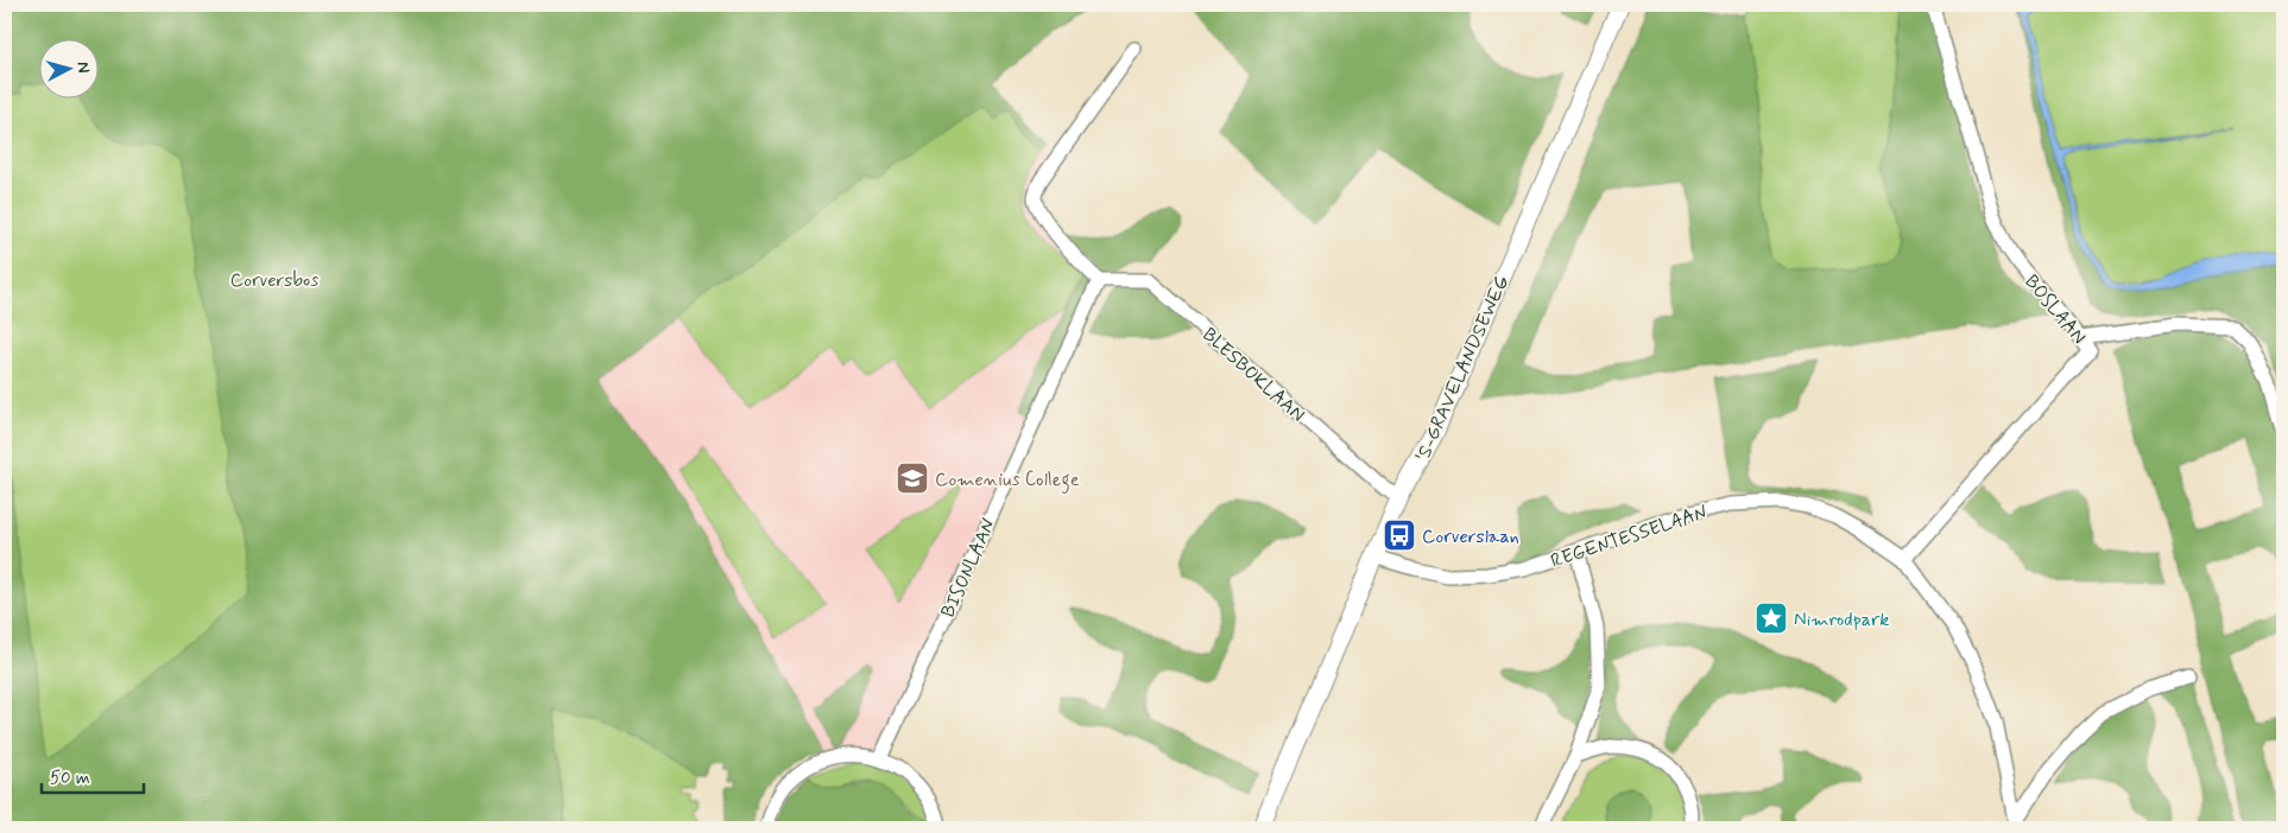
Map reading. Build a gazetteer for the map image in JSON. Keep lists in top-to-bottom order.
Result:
{
  "streets": {
    "street": [
      "BOSLAAN",
      "'S-GRAVELANDSEWEG",
      "BLESBOKLAAN",
      "REGENTESSELAAN",
      "BISONLAAN"
    ]
  },
  "crossings": [
    ["BOSLAAN", "REGENTESSELAAN"],
    ["'S-GRAVELANDSEWEG", "BLESBOKLAAN"],
    ["'S-GRAVELANDSEWEG", "REGENTESSELAAN"],
    ["BLESBOKLAAN", "BISONLAAN"]
  ],
  "parks": ["Corversbos"],
  "places": {
    "school or university": ["Comenius College"],
    "bus stop": ["Corverslaan"],
    "place": ["Nimrodpark"]
  },
  "scale_bar": "50 m",
  "north": "right"
}
